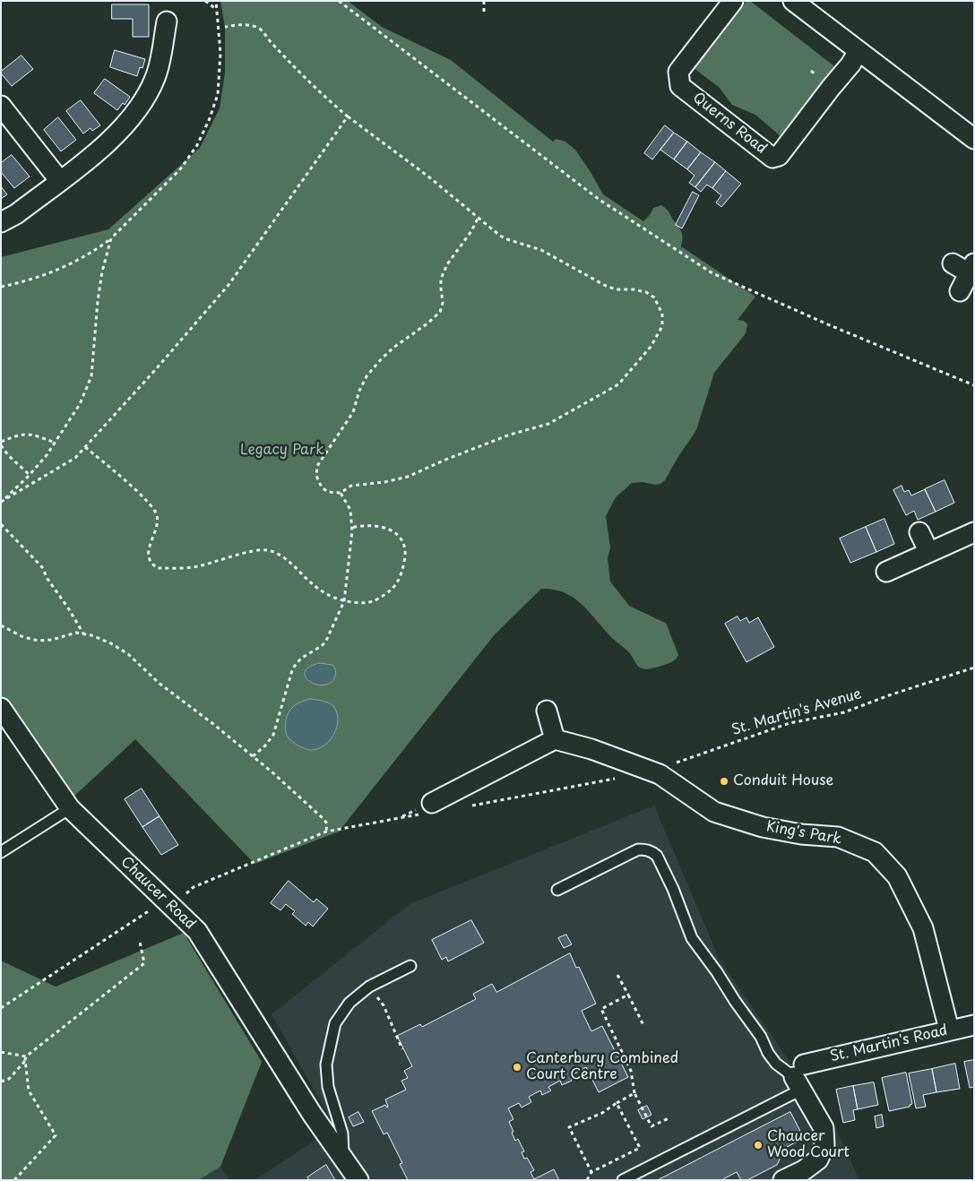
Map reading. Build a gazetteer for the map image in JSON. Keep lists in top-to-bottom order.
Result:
{
  "streets": {
    "street": [
      "Querns Road",
      "King's Park",
      "Chaucer Road",
      "St. Martin's Road"
    ],
    "path": ["St. Martin's Avenue"]
  },
  "crossings": [
    ["St. Martin's Avenue", "King's Park"],
    ["King's Park", "St. Martin's Road"]
  ],
  "parks": ["Legacy Park"],
  "places": ["Conduit House", "Canterbury Combined Court Centre", "Chaucer Wood Court"]
}
